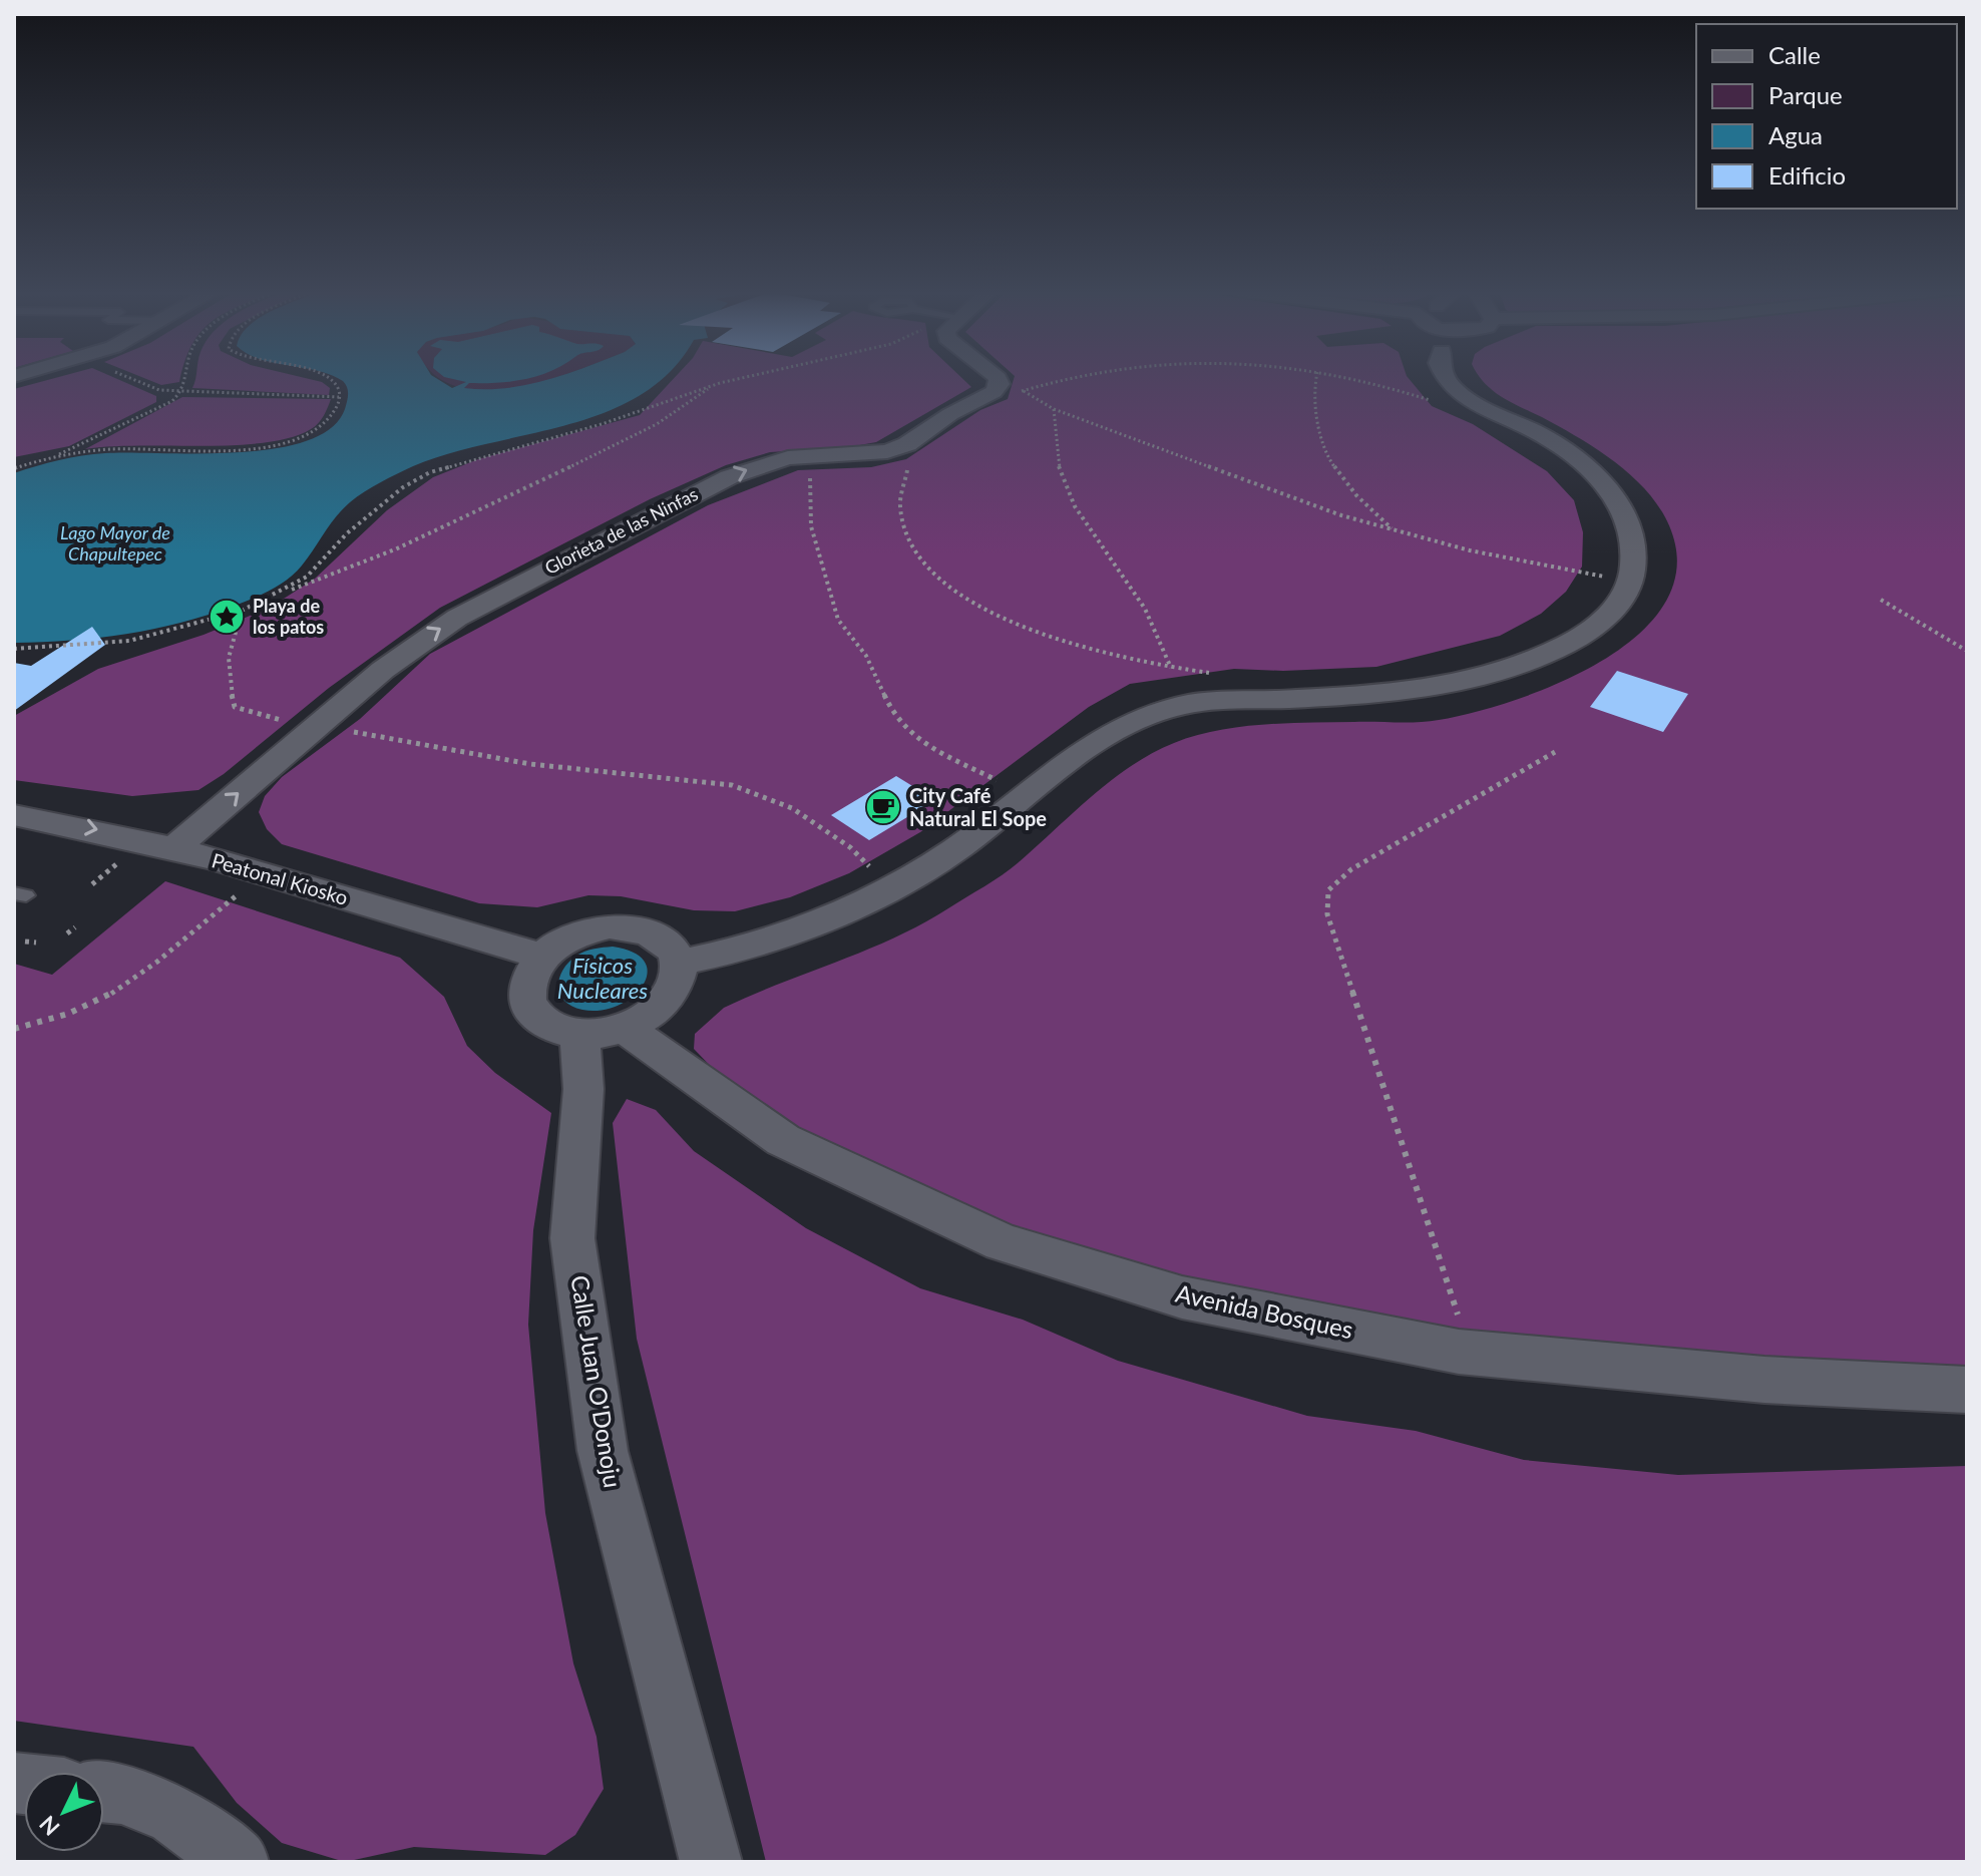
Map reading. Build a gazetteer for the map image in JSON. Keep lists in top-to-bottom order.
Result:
{
  "streets": {
    "street": [
      "Glorieta de las Ninfas",
      "Peatonal Kiosko",
      "Avenida Bosques",
      "Calle Juan O'Donoju"
    ]
  },
  "crossings": [
    ["Glorieta de las Ninfas", "Peatonal Kiosko"],
    ["Peatonal Kiosko", "Avenida Bosques"],
    ["Peatonal Kiosko", "Calle Juan O'Donoju"],
    ["Avenida Bosques", "Calle Juan O'Donoju"]
  ],
  "one_way": ["Glorieta de las Ninfas"],
  "water": ["Lago Mayor de Chapultepec", "Físicos Nucleares"],
  "places": {
    "place": ["Playa de los patos"],
    "cafe": ["City Café Natural El Sope"]
  },
  "legend": [
    "Calle",
    "Parque",
    "Agua",
    "Edificio"
  ],
  "north": "bottom left"
}
